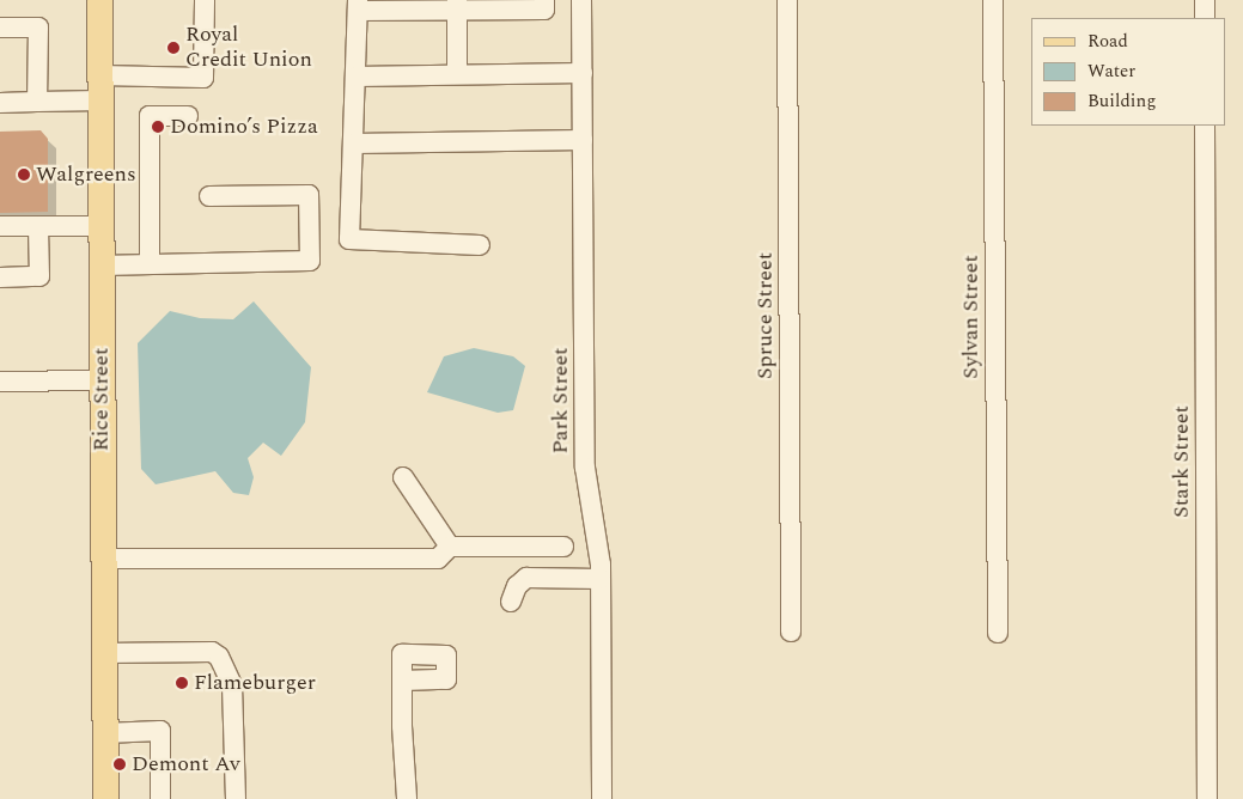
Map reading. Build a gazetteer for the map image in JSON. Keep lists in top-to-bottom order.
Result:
{
  "streets": {
    "main road": ["Rice Street"],
    "street": [
      "Spruce Street",
      "Sylvan Street",
      "Park Street",
      "Stark Street"
    ]
  },
  "places": [
    "Royal Credit Union",
    "Domino’s Pizza",
    "Walgreens",
    "Flameburger",
    "Demont Av"
  ],
  "legend": ["Road", "Water", "Building"]
}
